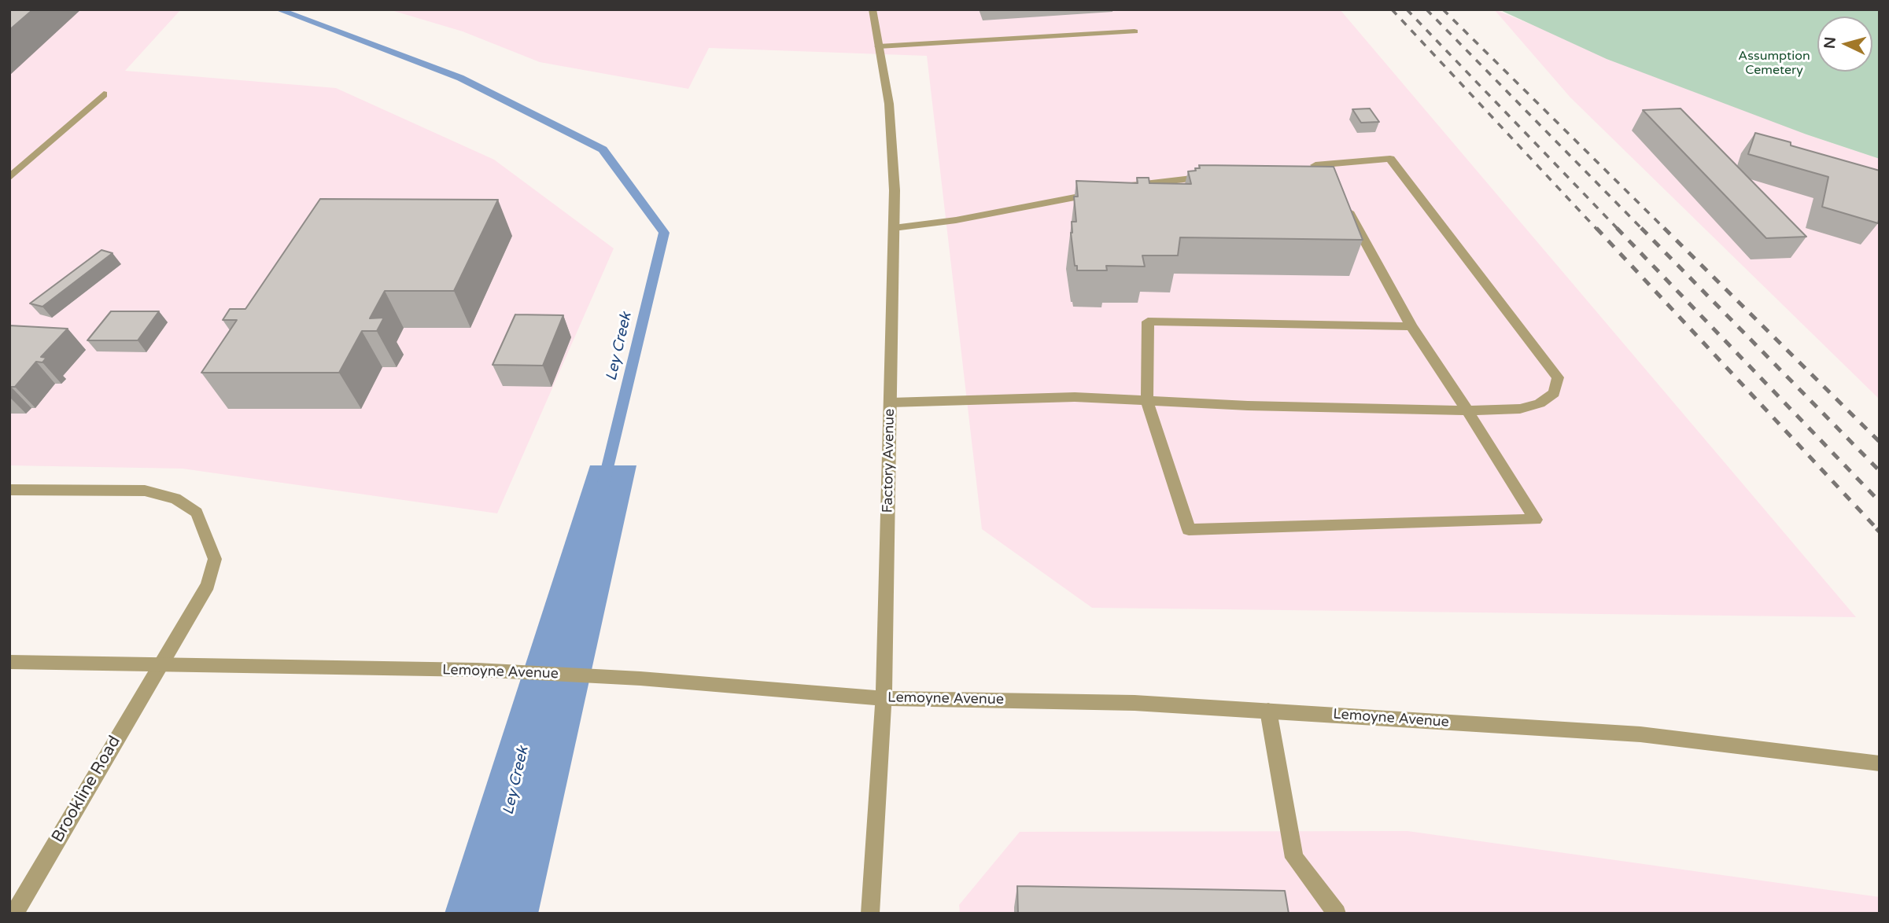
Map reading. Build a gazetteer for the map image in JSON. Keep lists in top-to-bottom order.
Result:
{
  "streets": {
    "street": ["Factory Avenue", "Lemoyne Avenue", "Brookline Road"]
  },
  "crossings": [
    ["Factory Avenue", "Lemoyne Avenue"],
    ["Lemoyne Avenue", "Brookline Road"]
  ],
  "water": ["Ley Creek"],
  "parks": ["Assumption Cemetery"],
  "north": "left"
}
